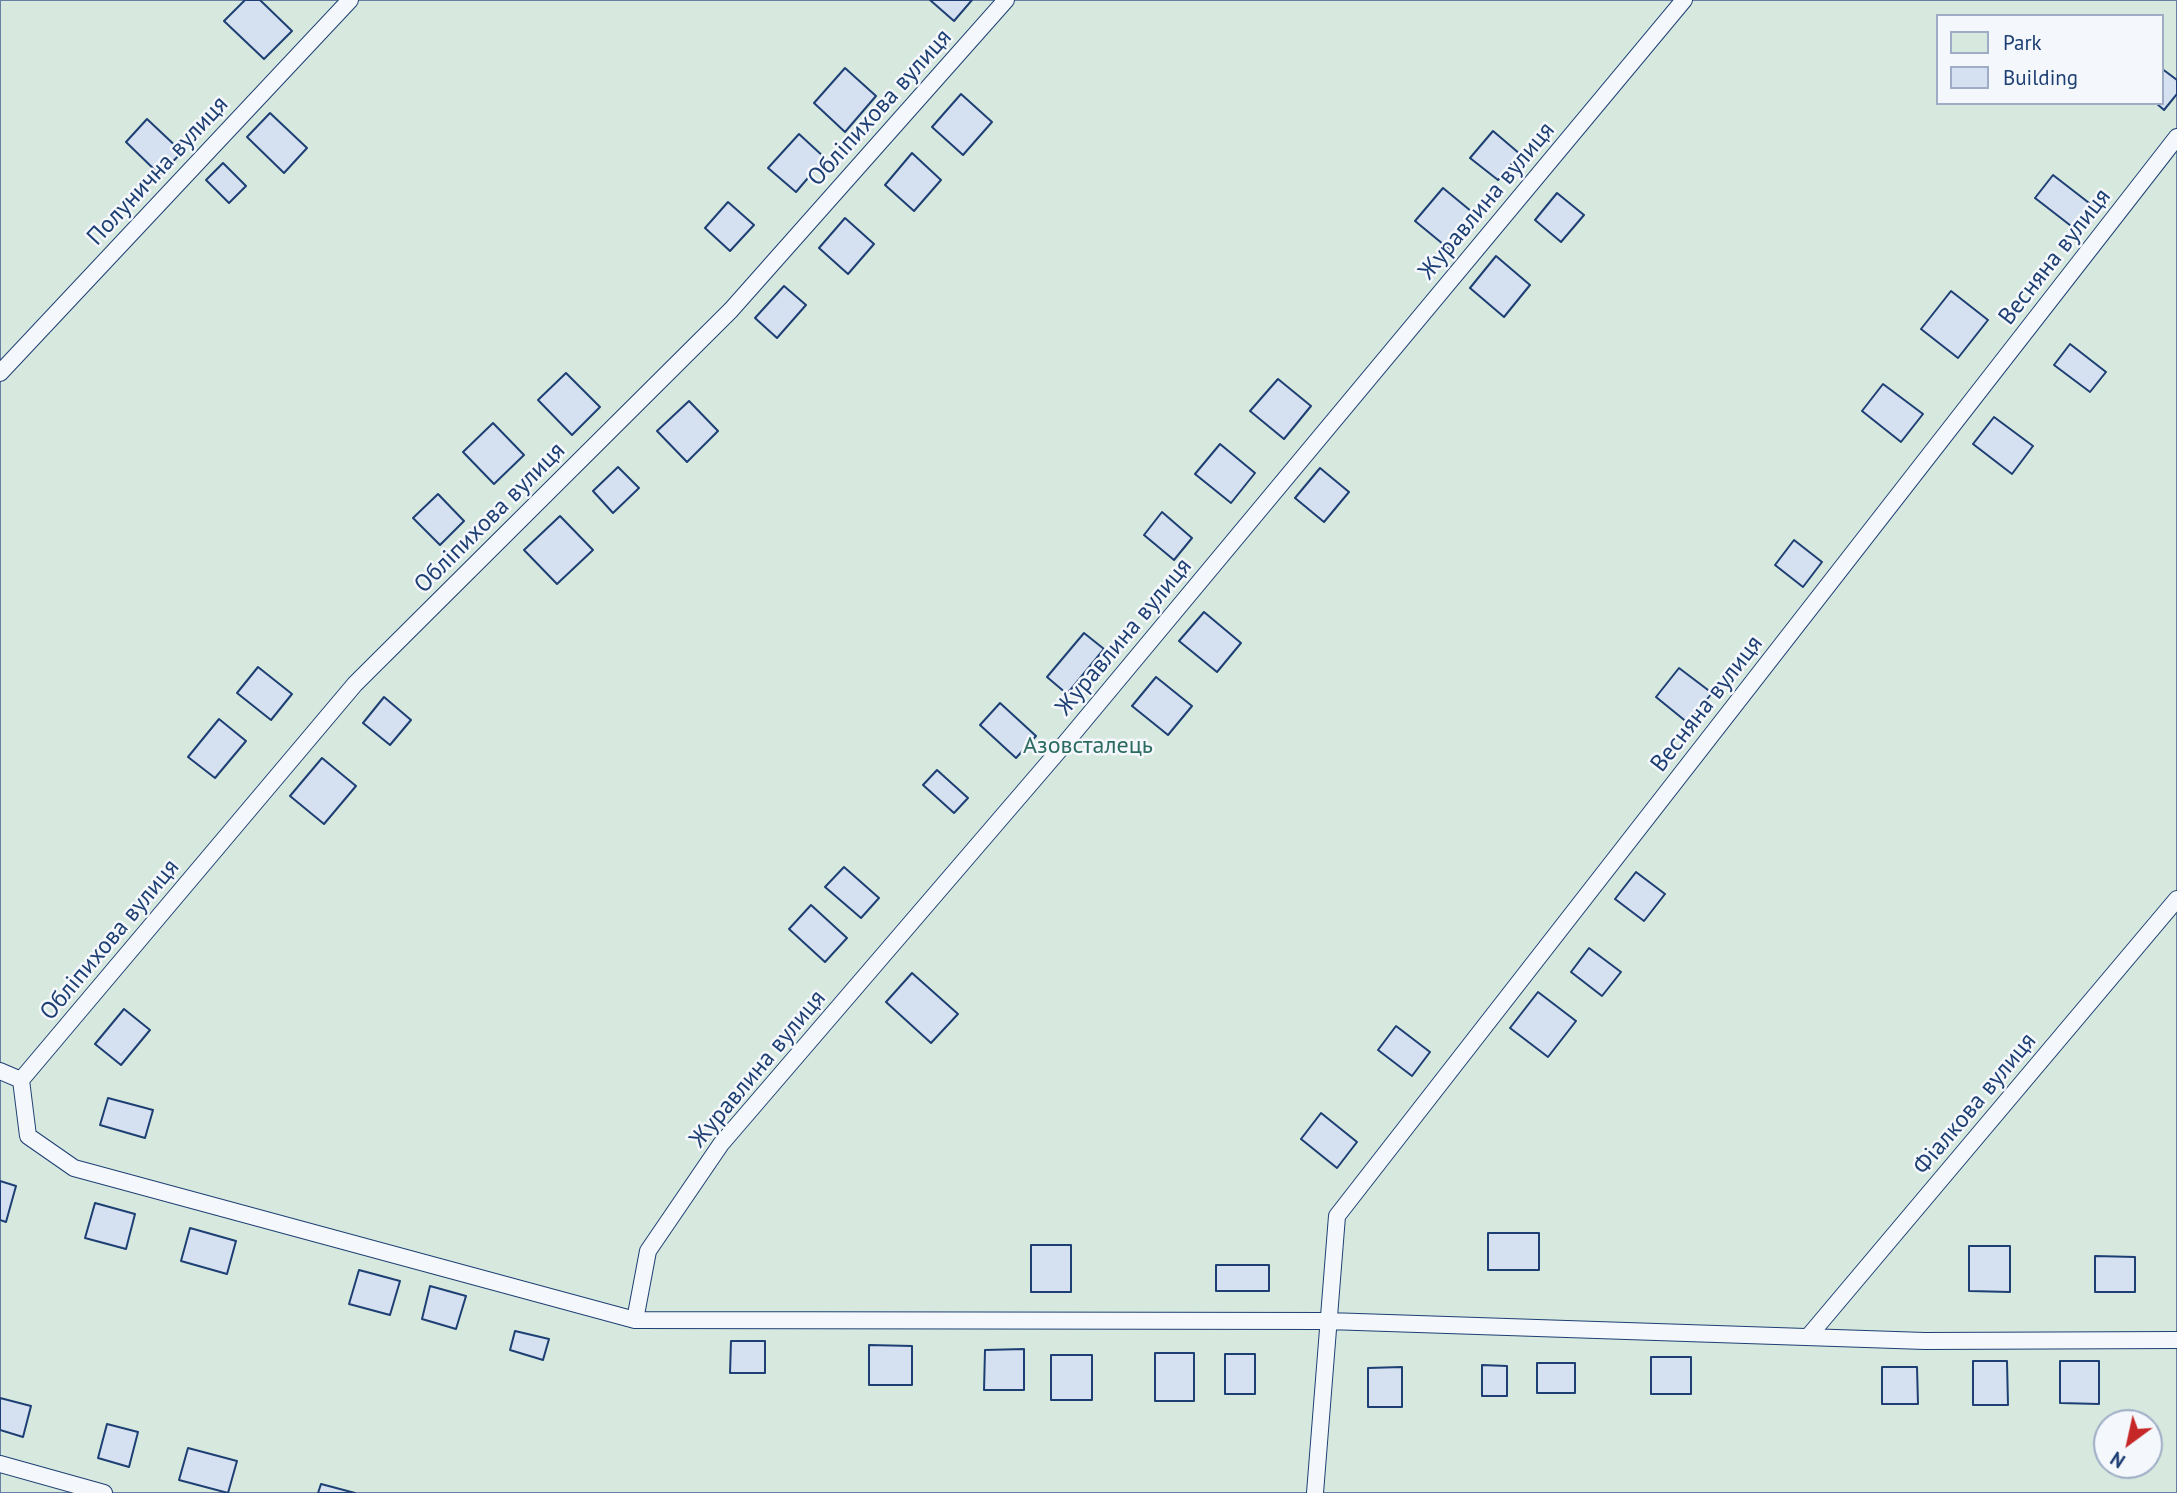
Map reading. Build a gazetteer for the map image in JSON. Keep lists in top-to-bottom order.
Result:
{
  "streets": {
    "lane": [
      "Обліпихова вулиця",
      "Полунична вулиця",
      "Журавлина вулиця",
      "Весняна вулиця",
      "Фіалкова вулиця"
    ]
  },
  "parks": ["Азовсталець"],
  "legend": ["Park", "Building"],
  "north": "bottom left"
}
